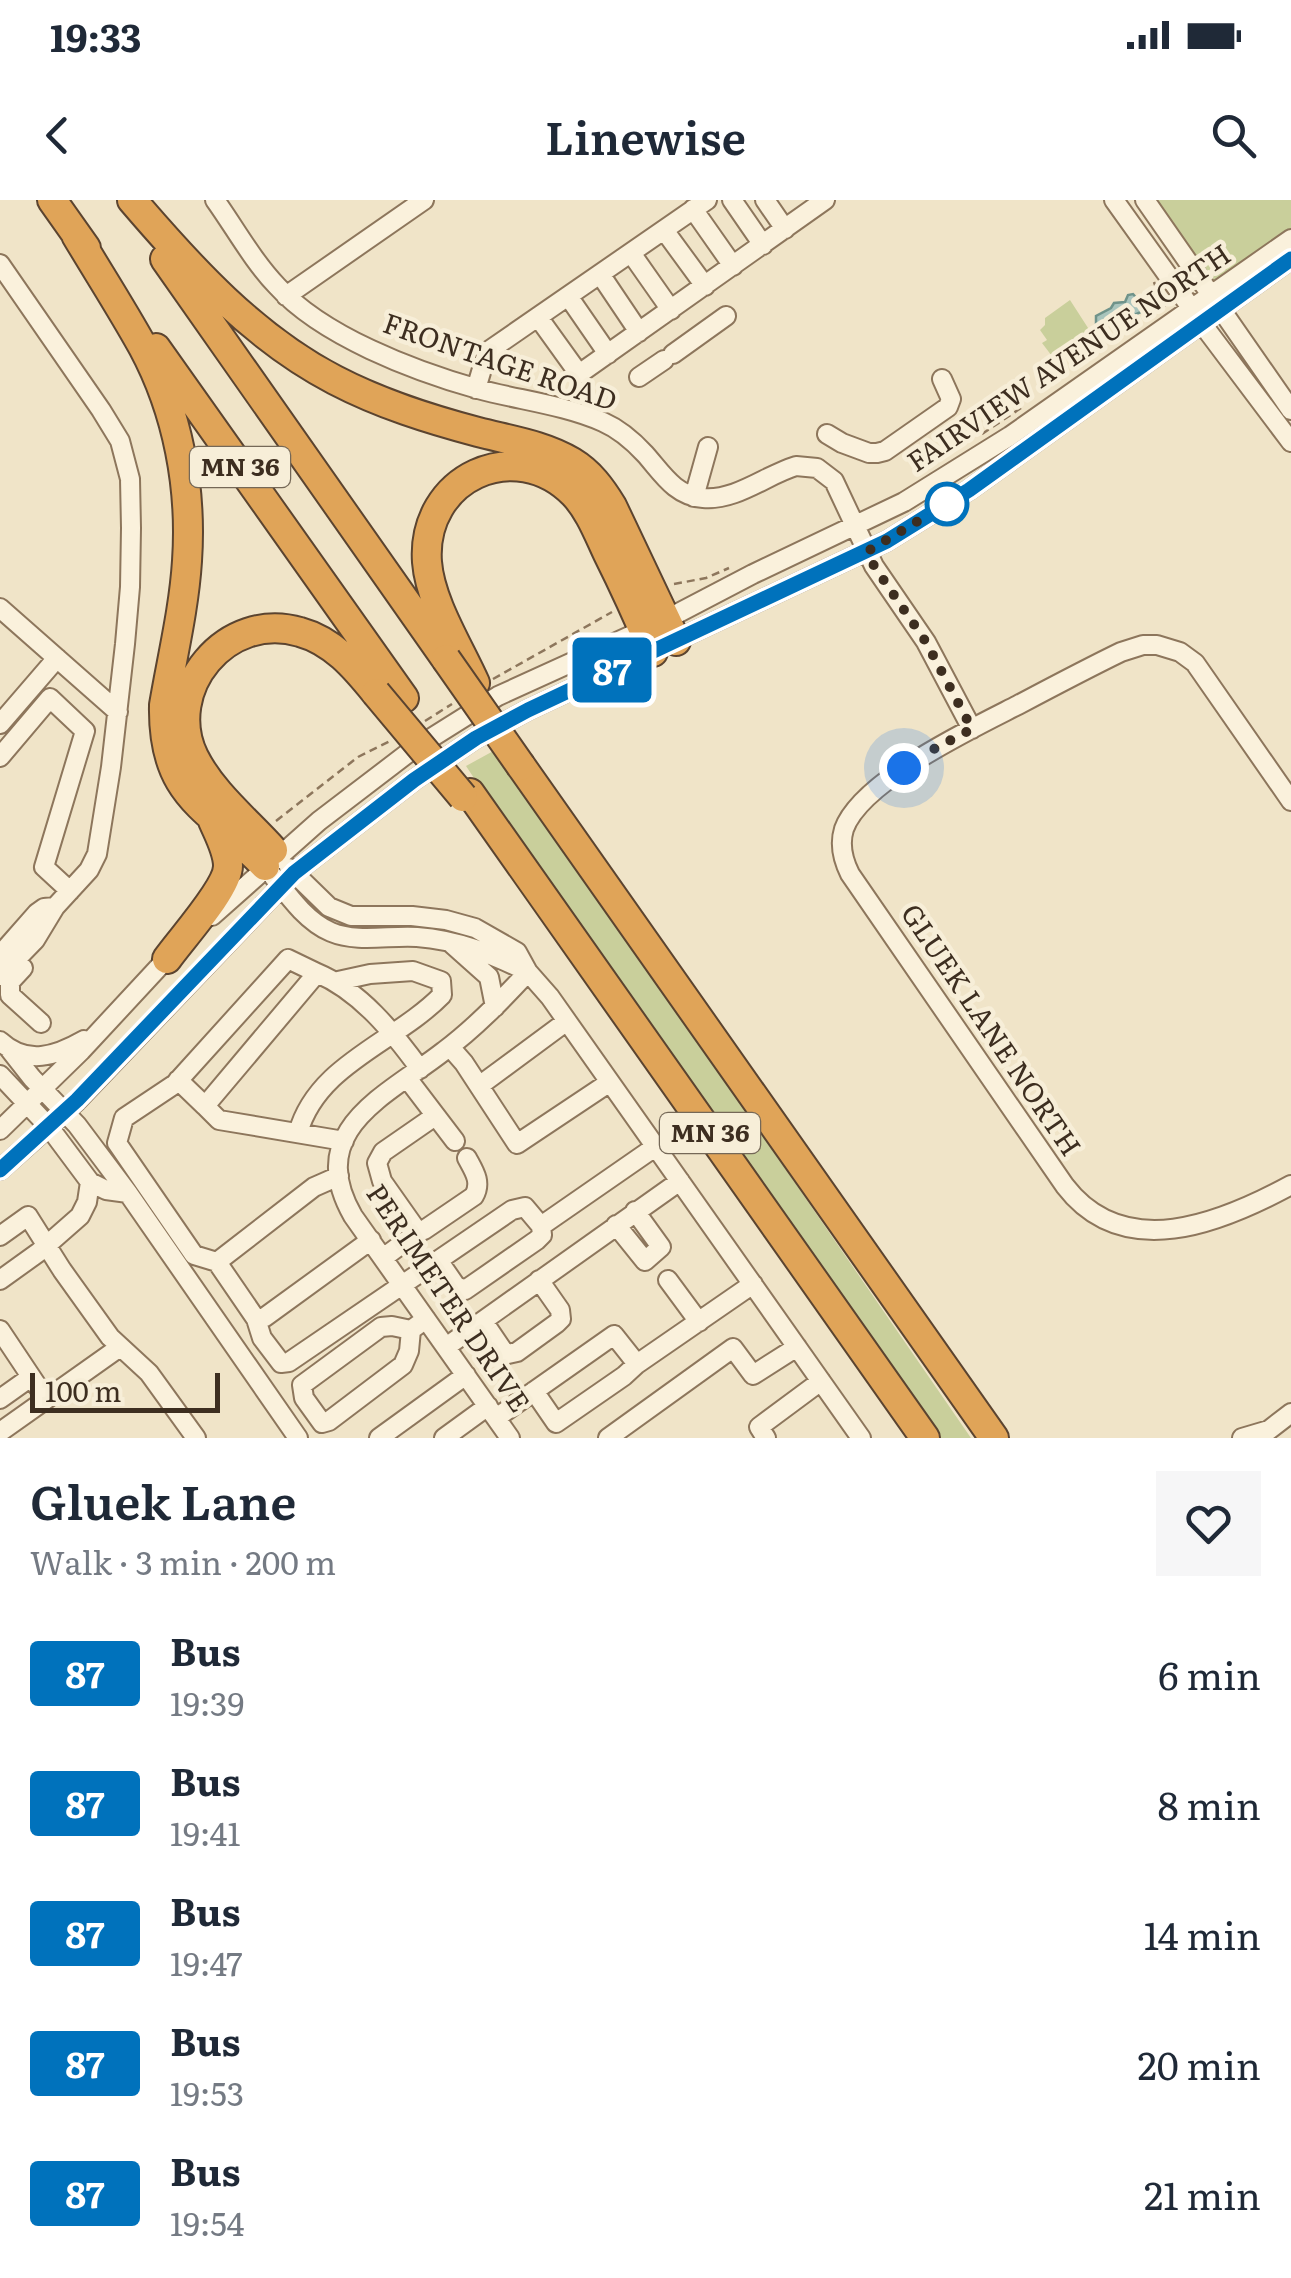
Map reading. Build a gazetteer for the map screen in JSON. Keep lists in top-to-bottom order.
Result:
{
  "streets": {
    "highway": ["MN 36"],
    "street": [
      "FAIRVIEW AVENUE NORTH",
      "FRONTAGE ROAD",
      "GLUEK LANE NORTH",
      "PERIMETER DRIVE"
    ]
  },
  "lines": ["bus line 87"],
  "scale_bar": "100 m",
  "page": {
    "status": "19:33",
    "header": "Linewise",
    "on_map": "87",
    "scale": "100 m",
    "heading": ["Gluek Lane", "Walk · 3 min · 200 m"],
    "list": [
      {
        "mark": "87",
        "name": "Bus",
        "note": "19:39",
        "value": "6 min"
      },
      {
        "mark": "87",
        "name": "Bus",
        "note": "19:41",
        "value": "8 min"
      },
      {
        "mark": "87",
        "name": "Bus",
        "note": "19:47",
        "value": "14 min"
      },
      {
        "mark": "87",
        "name": "Bus",
        "note": "19:53",
        "value": "20 min"
      },
      {
        "mark": "87",
        "name": "Bus",
        "note": "19:54",
        "value": "21 min"
      }
    ]
  }
}
